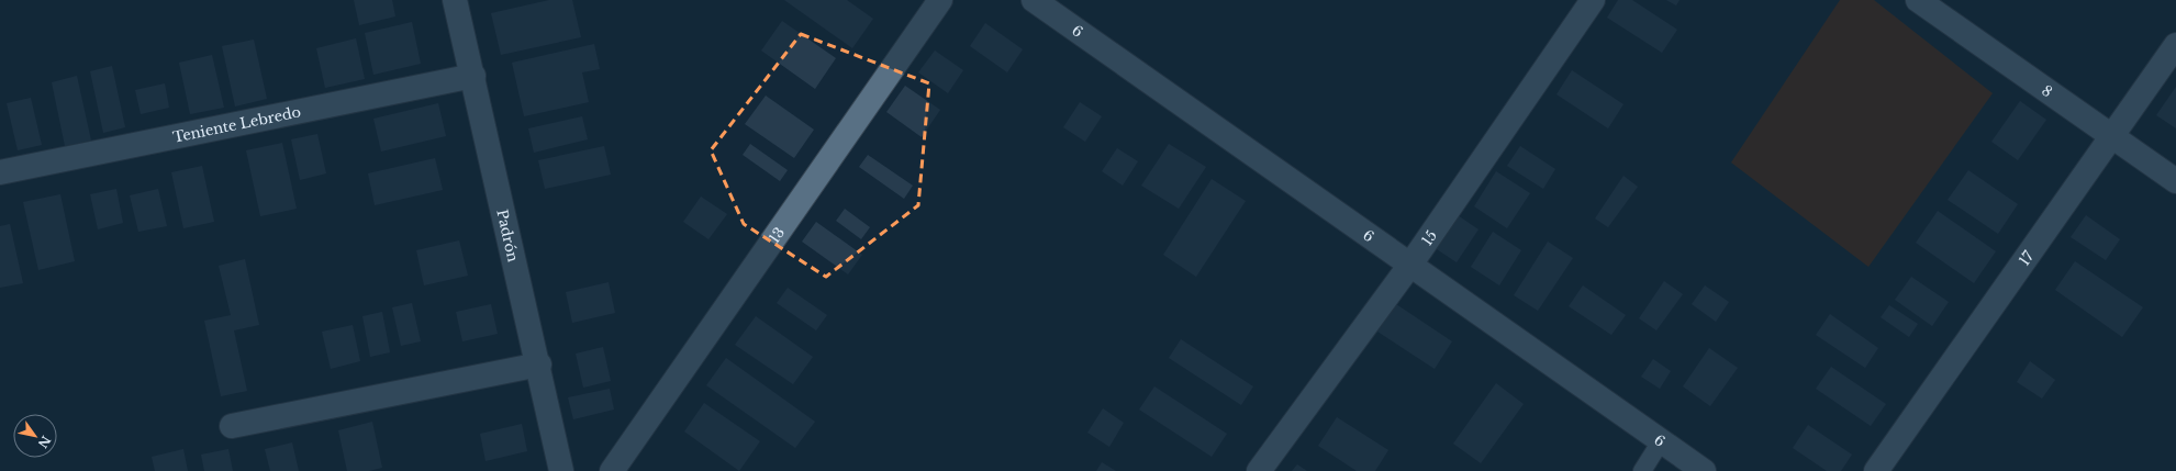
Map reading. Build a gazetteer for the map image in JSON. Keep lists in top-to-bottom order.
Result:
{
  "streets": {
    "street": [
      "6",
      "8",
      "Teniente Lebredo",
      "Padrón",
      "13",
      "15",
      "17"
    ]
  },
  "crossings": [
    ["6", "15"],
    ["8", "17"],
    ["Teniente Lebredo", "Padrón"]
  ],
  "north": "bottom right"
}
